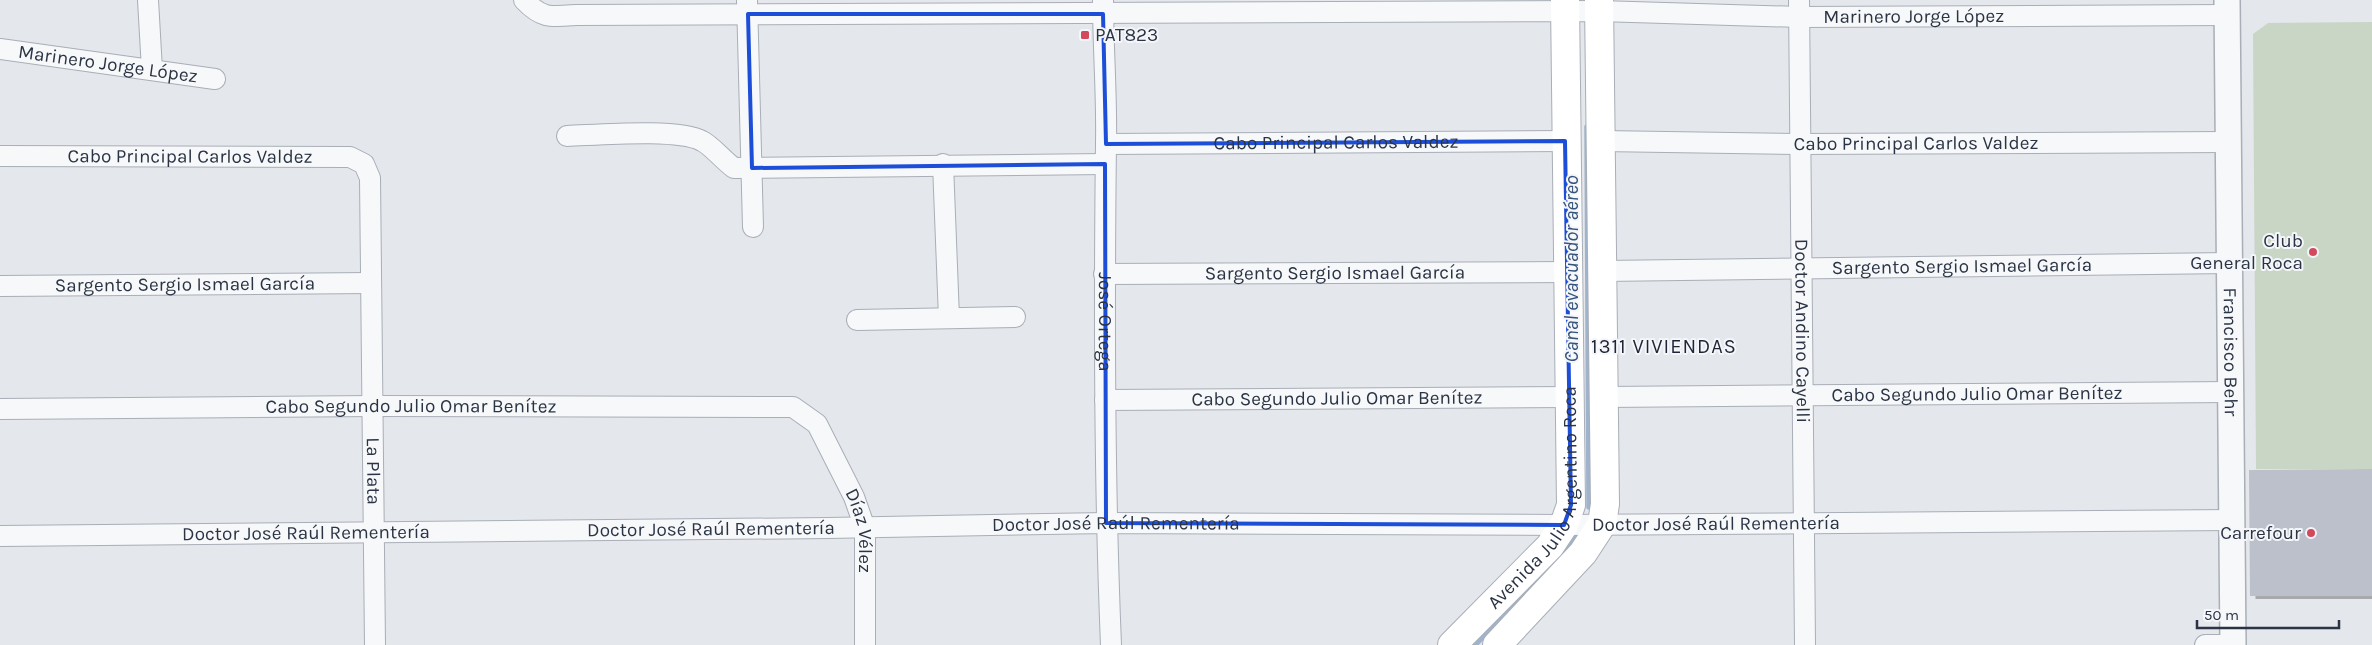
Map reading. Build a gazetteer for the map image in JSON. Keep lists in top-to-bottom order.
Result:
{
  "streets": {
    "main road": ["Avenida Julio Argentino Roca"],
    "street": [
      "Marinero Jorge López",
      "Cabo Principal Carlos Valdez",
      "Sargento Sergio Ismael García",
      "José Ortega",
      "Doctor Andino Cayelli",
      "Francisco Behr",
      "Cabo Segundo Julio Omar Benítez",
      "La Plata",
      "Doctor José Raúl Rementería",
      "Díaz Vélez"
    ]
  },
  "crossings": [
    ["Marinero Jorge López", "José Ortega"],
    ["Marinero Jorge López", "Doctor Andino Cayelli"],
    ["Marinero Jorge López", "Francisco Behr"],
    ["Marinero Jorge López", "Avenida Julio Argentino Roca"],
    ["Cabo Principal Carlos Valdez", "José Ortega"],
    ["Cabo Principal Carlos Valdez", "Doctor Andino Cayelli"],
    ["Cabo Principal Carlos Valdez", "Francisco Behr"],
    ["Cabo Principal Carlos Valdez", "La Plata"],
    ["Cabo Principal Carlos Valdez", "Avenida Julio Argentino Roca"],
    ["Sargento Sergio Ismael García", "José Ortega"],
    ["Sargento Sergio Ismael García", "Doctor Andino Cayelli"],
    ["Sargento Sergio Ismael García", "Francisco Behr"],
    ["Sargento Sergio Ismael García", "La Plata"],
    ["Sargento Sergio Ismael García", "Avenida Julio Argentino Roca"],
    ["José Ortega", "Cabo Segundo Julio Omar Benítez"],
    ["José Ortega", "Doctor José Raúl Rementería"],
    ["Doctor Andino Cayelli", "Cabo Segundo Julio Omar Benítez"],
    ["Doctor Andino Cayelli", "Doctor José Raúl Rementería"],
    ["Francisco Behr", "Cabo Segundo Julio Omar Benítez"],
    ["Francisco Behr", "Doctor José Raúl Rementería"],
    ["Cabo Segundo Julio Omar Benítez", "La Plata"],
    ["Cabo Segundo Julio Omar Benítez", "Avenida Julio Argentino Roca"],
    ["Cabo Segundo Julio Omar Benítez", "Díaz Vélez"],
    ["La Plata", "Doctor José Raúl Rementería"],
    ["Avenida Julio Argentino Roca", "Doctor José Raúl Rementería"],
    ["Doctor José Raúl Rementería", "Díaz Vélez"]
  ],
  "districts": ["1311 VIVIENDAS"],
  "water": ["Canal evacuador aéreo"],
  "places": {
    "transit": ["PAT823"],
    "other": ["Club General Roca", "Carrefour"]
  },
  "scale_bar": "50 m"
}
